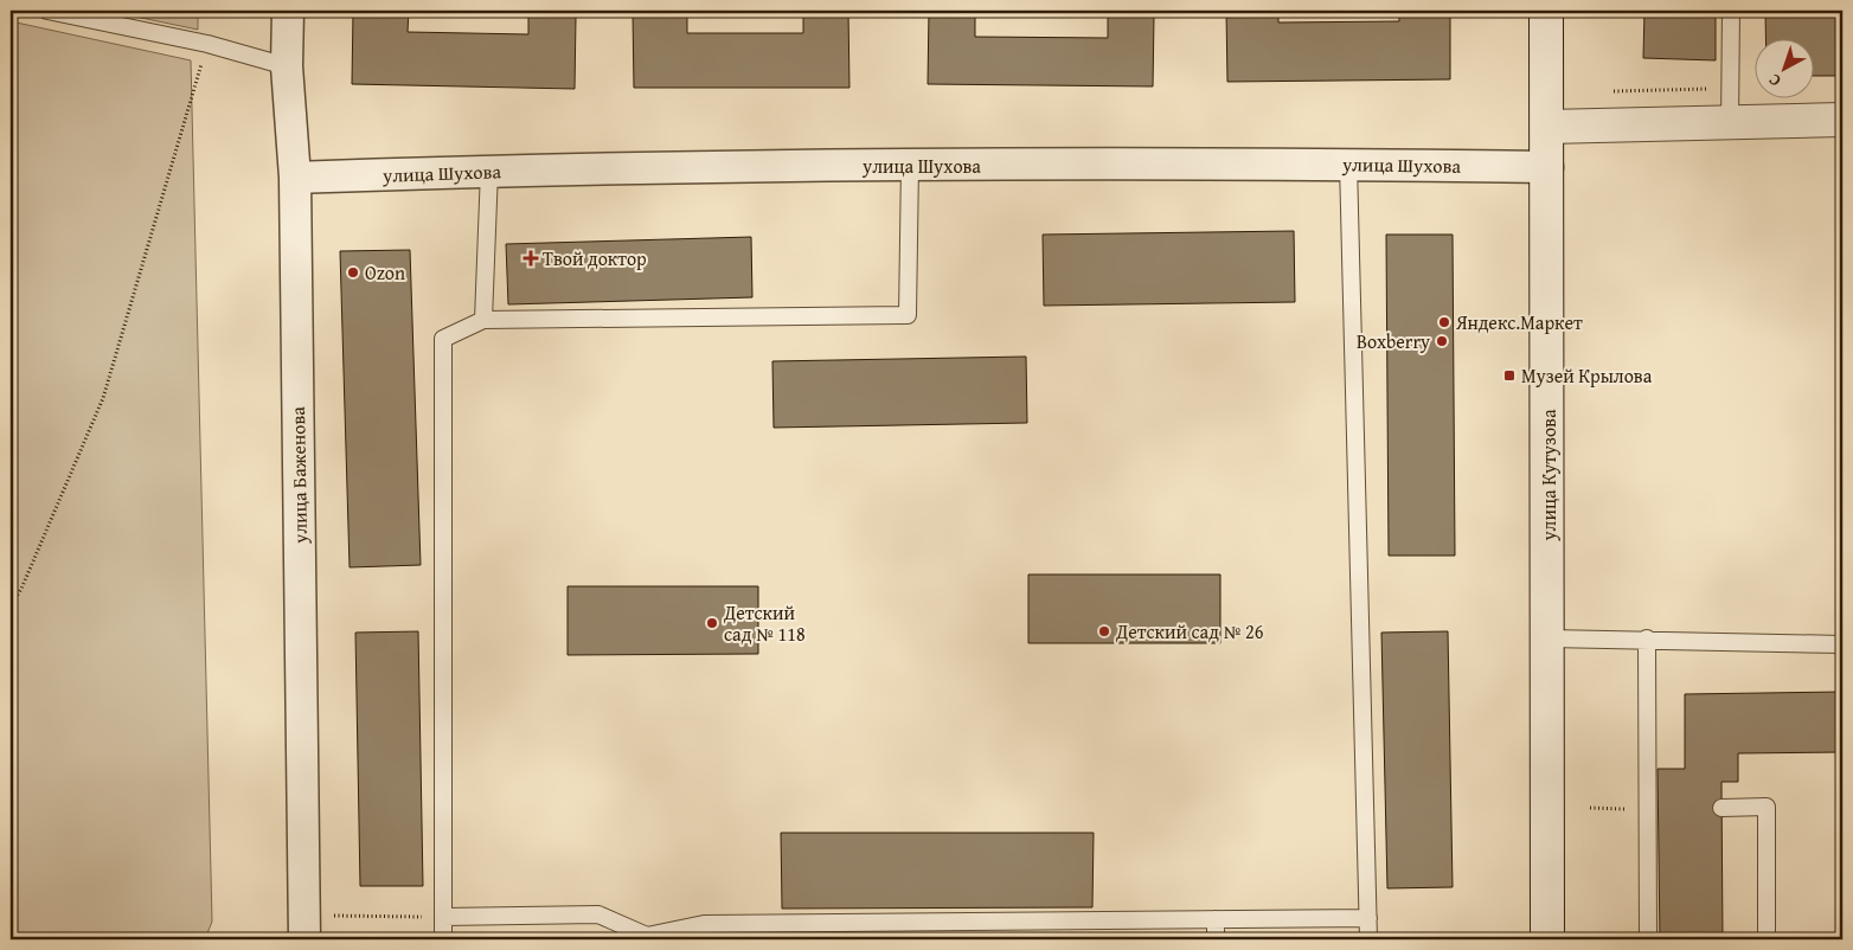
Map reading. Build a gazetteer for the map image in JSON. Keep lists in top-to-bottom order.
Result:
{
  "streets": {
    "main road": ["улица Кутузова"],
    "street": ["улица Шухова", "улица Баженова"]
  },
  "crossings": [
    ["улица Шухова", "улица Баженова"],
    ["улица Шухова", "улица Кутузова"]
  ],
  "places": {
    "health": ["Твой доктор"],
    "other": [
      "Ozon",
      "Яндекс.Маркет",
      "Boxberry",
      "Детский сад № 118",
      "Детский сад № 26"
    ],
    "transit": ["Музей Крылова"]
  },
  "north": "bottom left"
}
